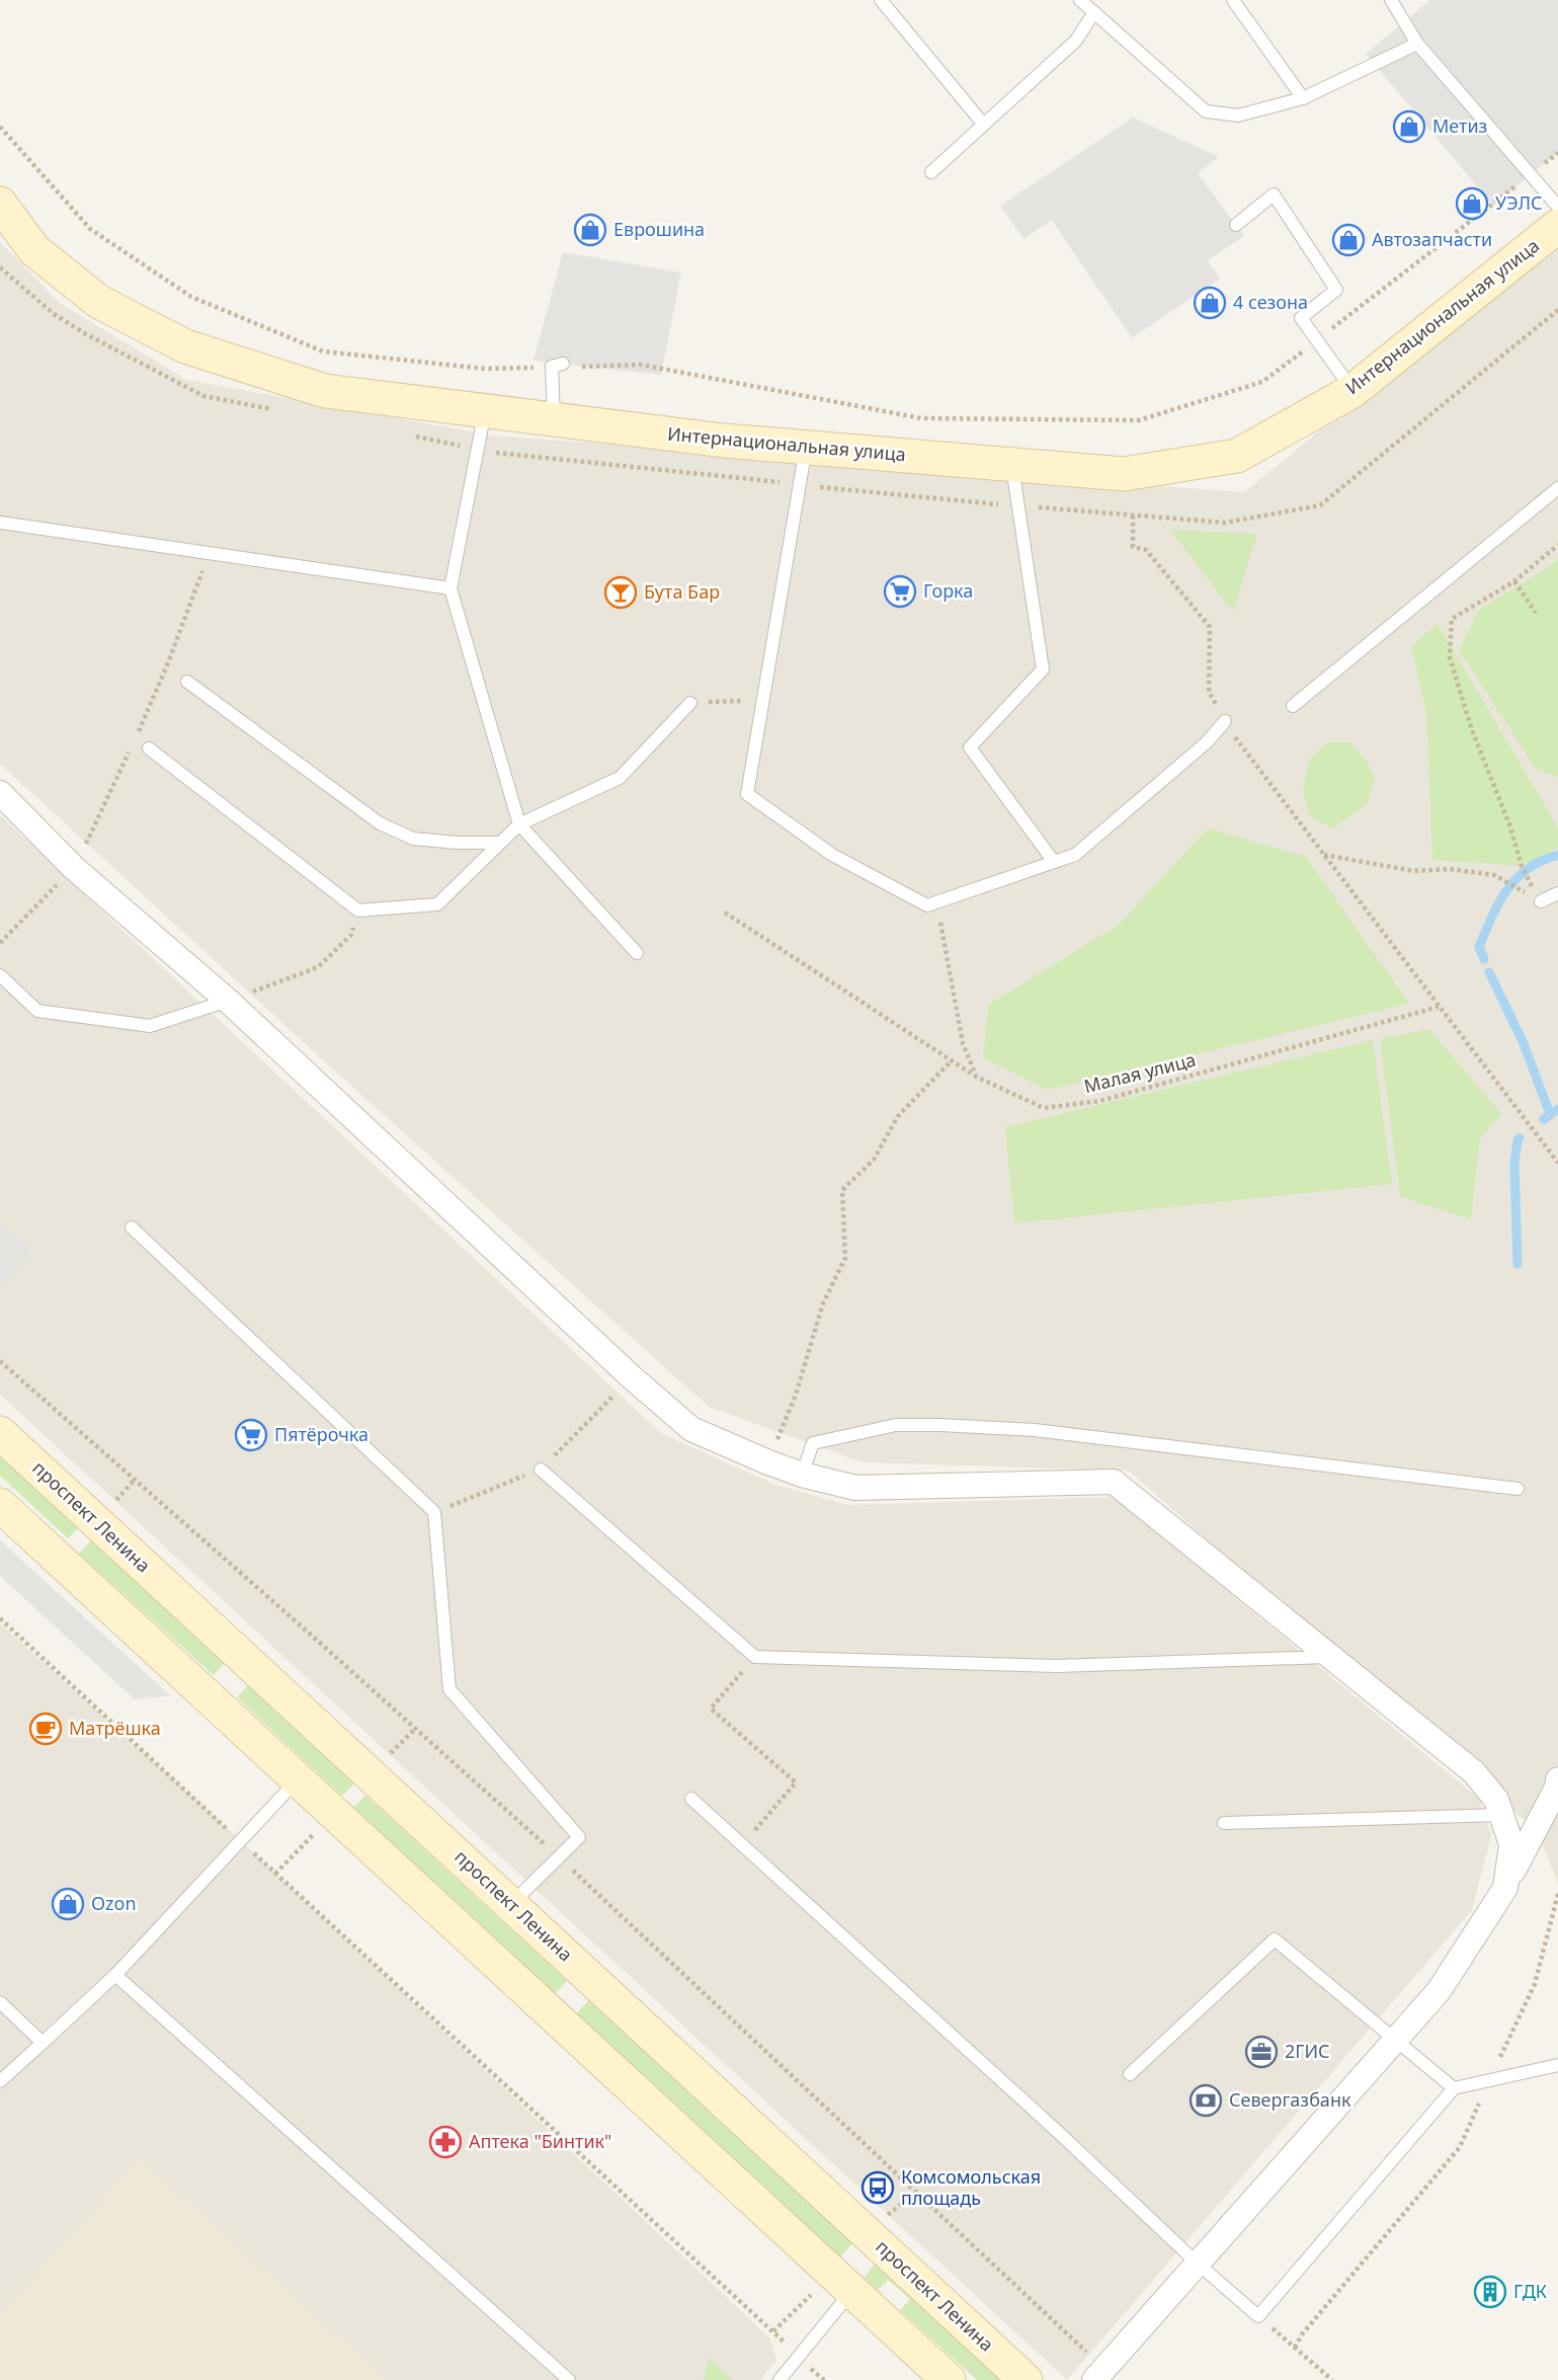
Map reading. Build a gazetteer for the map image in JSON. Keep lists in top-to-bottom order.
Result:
{
  "streets": {
    "main road": ["Интернациональная улица", "проспект Ленина"],
    "path": ["Малая улица"]
  },
  "places": {
    "shop": [
      "Метиз",
      "УЭЛС",
      "Еврошина",
      "Автозапчасти",
      "4 сезона",
      "Ozon"
    ],
    "supermarket": ["Горка", "Пятёрочка"],
    "bar": ["Бута Бар"],
    "cafe": ["Матрёшка"],
    "office": ["2ГИС"],
    "bank": ["Севергазбанк"],
    "pharmacy": ["Аптека \"Бинтик\""],
    "bus stop": ["Комсомольская площадь"],
    "building": ["ГДК"]
  }
}
